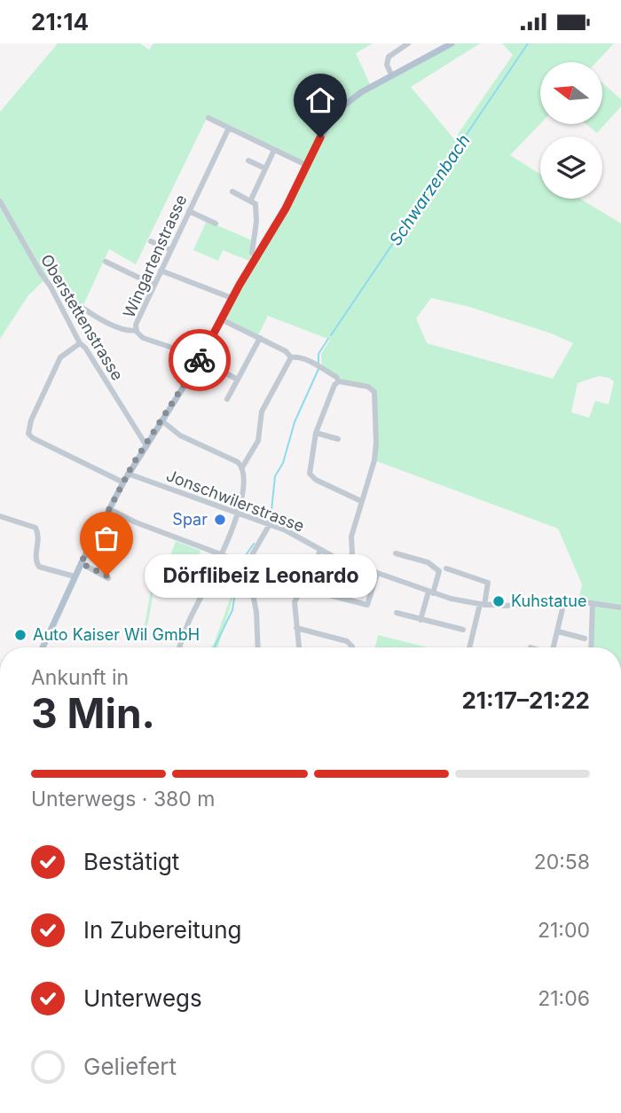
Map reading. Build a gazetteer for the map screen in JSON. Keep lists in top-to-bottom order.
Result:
{
  "streets": {
    "street": ["Wingartenstrasse", "Oberstettenstrasse", "Jonschwilerstrasse"]
  },
  "water": ["Schwarzenbach"],
  "places": [
    "Spar",
    "Dörflibeiz Leonardo",
    "Kuhstatue",
    "Auto Kaiser Wil GmbH"
  ],
  "north": "left",
  "page": {
    "status": "21:14",
    "bubble": "Dörflibeiz Leonardo",
    "heading": ["3 Min.", "Ankunft in", "21:17–21:22"],
    "bar": "Unterwegs · 380 m",
    "list": [
      ["Bestätigt", "20:58"],
      ["In Zubereitung", "21:00"],
      ["Unterwegs", "21:06"],
      "Geliefert"
    ]
  }
}
